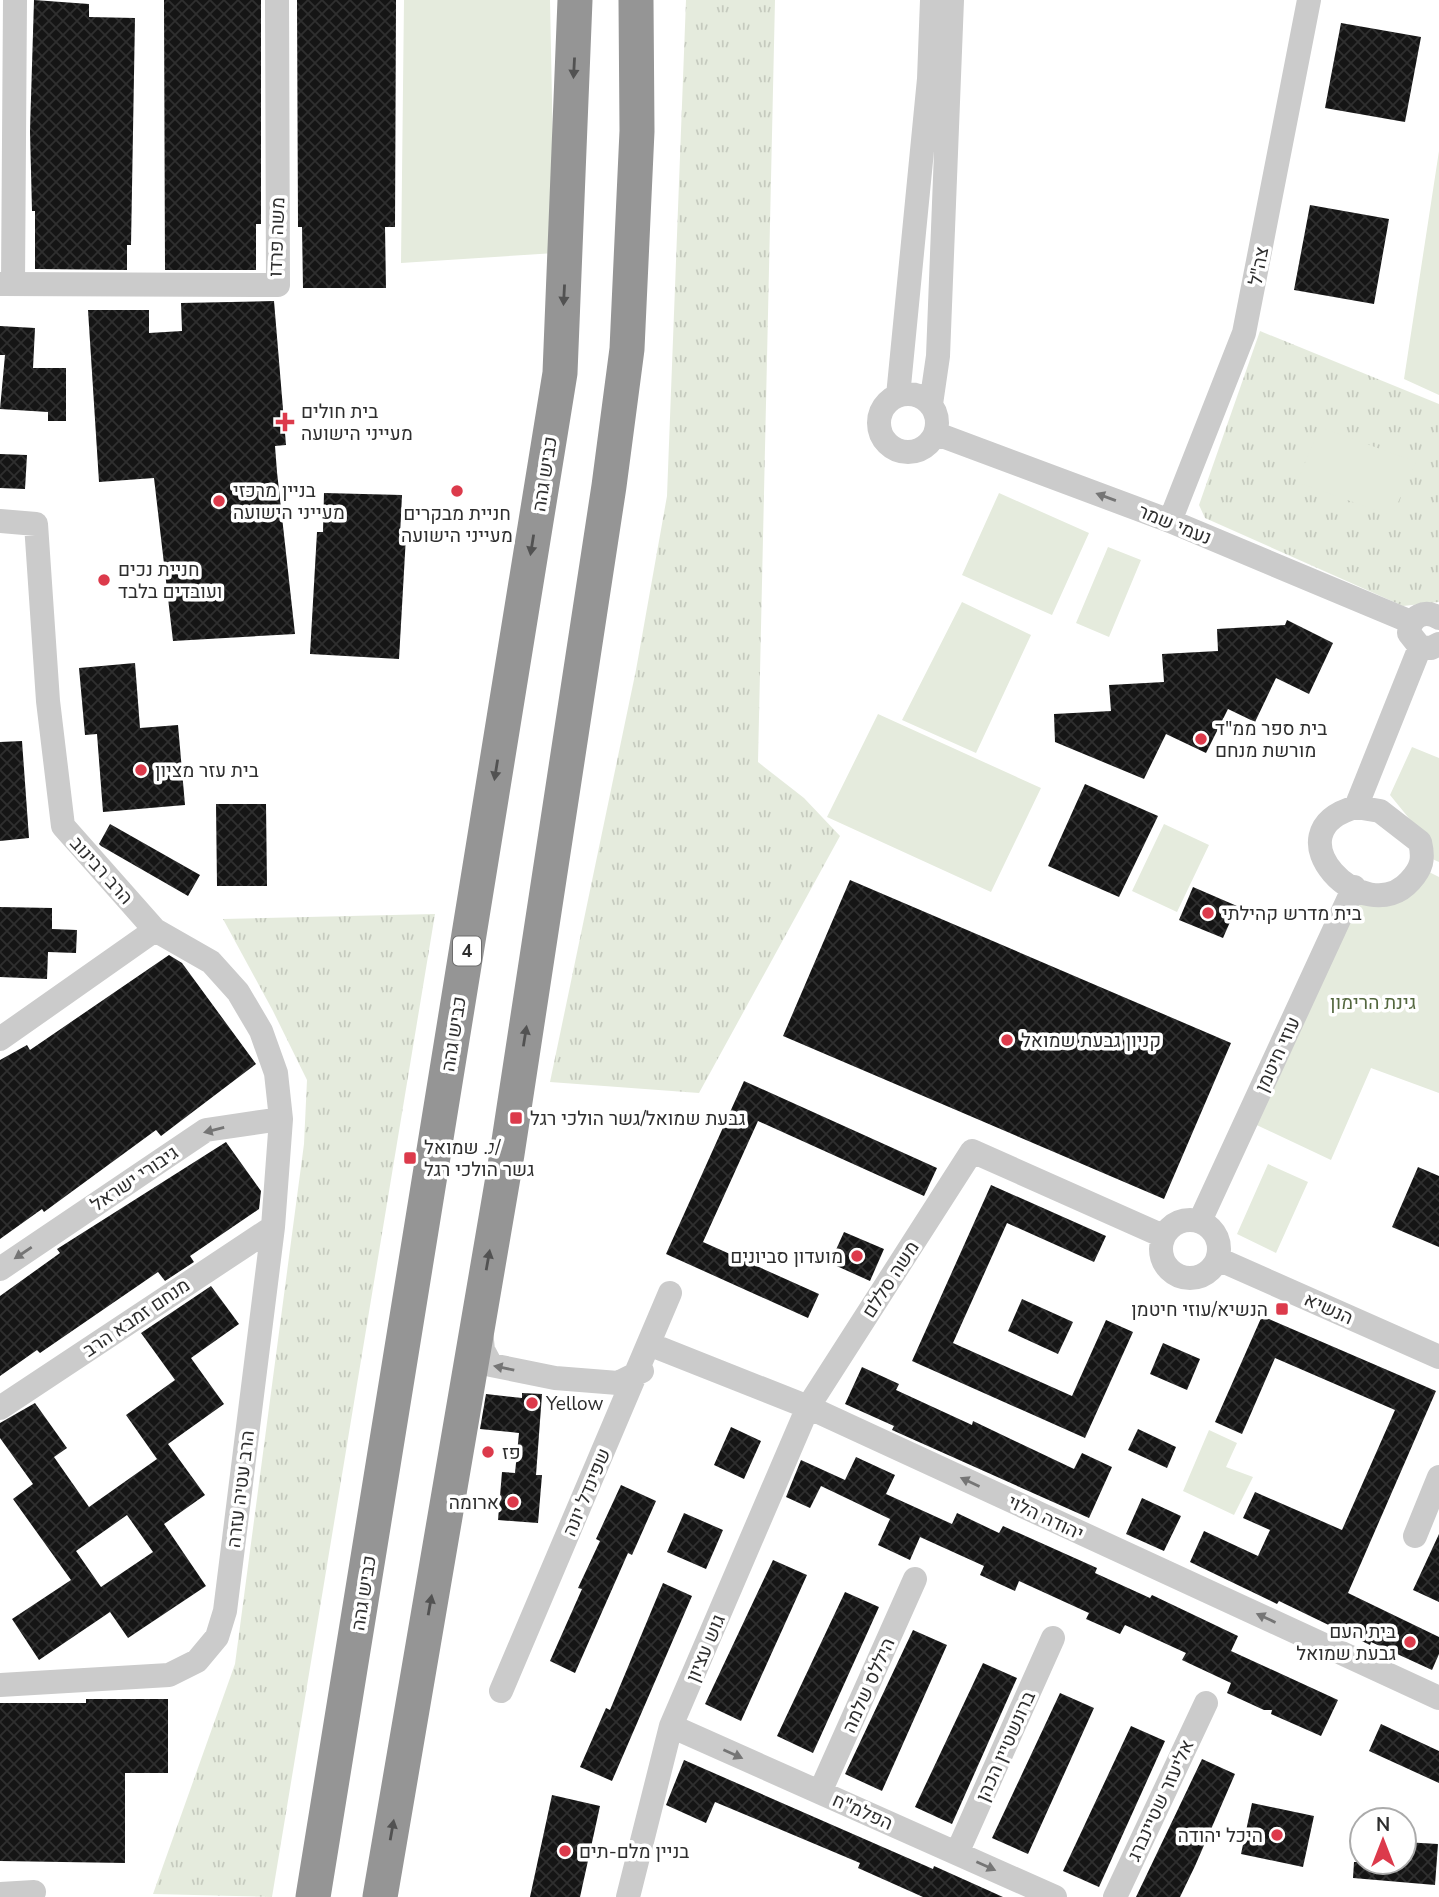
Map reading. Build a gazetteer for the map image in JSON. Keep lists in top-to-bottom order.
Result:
{
  "streets": {
    "highway": ["כביש גהה", "4"],
    "street": [
      "משה פרדו",
      "צה\"ל",
      "נעמי שמר",
      "הרב רבינוב",
      "עוזי חיטמן",
      "גיבורי ישראל",
      "משה סללם",
      "הנשיא",
      "מנחם זמבא הרב",
      "הרב עטיה עזרה",
      "שפינדל יונה",
      "יהודה הלוי",
      "גוש עציון",
      "היללס שלמה",
      "ברונשטיין הכהן",
      "אליעזר שטיינברג",
      "הפלמ\"ח"
    ]
  },
  "crossings": [
    ["צה\"ל", "נעמי שמר"],
    ["הרב רבינוב", "גיבורי ישראל"],
    ["הרב רבינוב", "הרב עטיה עזרה"],
    ["עוזי חיטמן", "משה סללם"],
    ["עוזי חיטמן", "הנשיא"],
    ["גיבורי ישראל", "הרב עטיה עזרה"],
    ["משה סללם", "הנשיא"],
    ["משה סללם", "יהודה הלוי"],
    ["משה סללם", "גוש עציון"],
    ["מנחם זמבא הרב", "הרב עטיה עזרה"],
    ["שפינדל יונה", "יהודה הלוי"],
    ["יהודה הלוי", "גוש עציון"],
    ["גוש עציון", "הפלמ\"ח"],
    ["היללס שלמה", "הפלמ\"ח"],
    ["ברונשטיין הכהן", "הפלמ\"ח"]
  ],
  "one_way": ["נעמי שמר", "יהודה הלוי", "הפלמ\"ח"],
  "parks": ["גינת הרימון"],
  "places": {
    "health": ["בית חולים מעייני הישועה"],
    "other": [
      "חניית מבקרים מעייני הישועה",
      "בניין מרכזי מעייני הישועה",
      "חניית נכים ועובדים בלבד",
      "בית ספר ממ\"ד מורשת מנחם",
      "בית עזר מציון",
      "בית מדרש קהילתי",
      "קניון גבעת שמואל",
      "מועדון סביונים",
      "Yellow",
      "פז",
      "ארומה",
      "בית העם גבעת שמואל",
      "היכל יהודה",
      "בניין מלם-תים"
    ],
    "transit": ["גבעת שמואל/גשר הולכי רגל", "ג. שמואל/ גשר הולכי רגל", "הנשיא/עוזי חיטמן"]
  },
  "north": "top"
}
